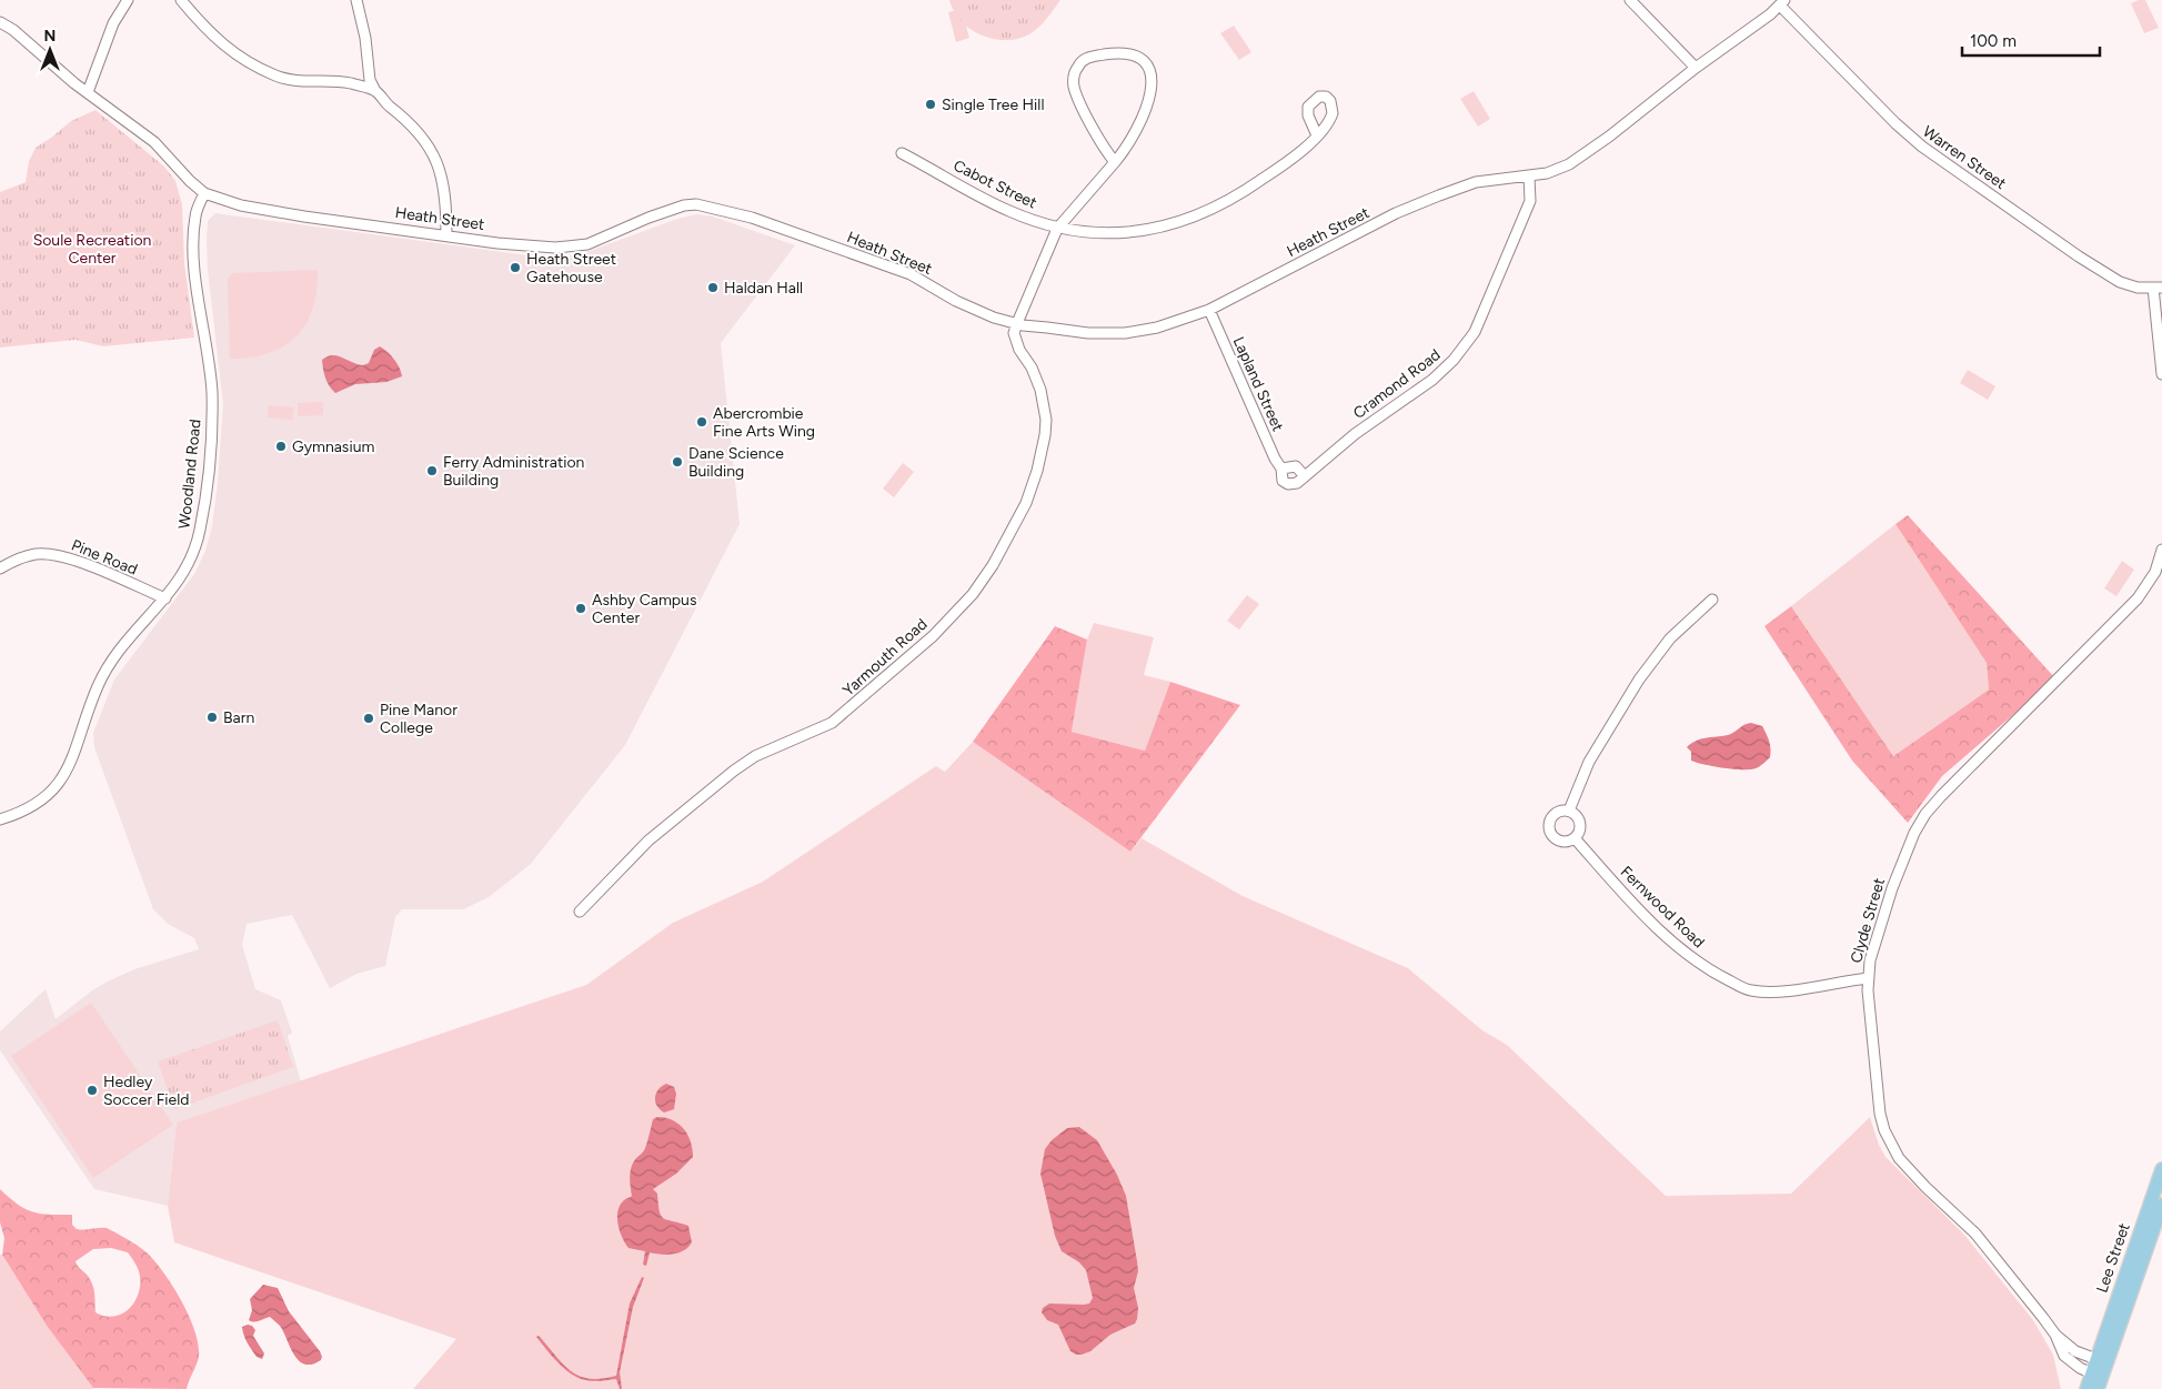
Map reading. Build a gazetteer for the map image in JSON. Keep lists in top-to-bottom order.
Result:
{
  "streets": {
    "main road": ["Lee Street"],
    "street": [
      "Warren Street",
      "Cabot Street",
      "Heath Street",
      "Lapland Street",
      "Cramond Road",
      "Woodland Road",
      "Pine Road",
      "Yarmouth Road",
      "Fernwood Road",
      "Clyde Street"
    ]
  },
  "crossings": [
    ["Warren Street", "Heath Street"],
    ["Heath Street", "Lapland Street"],
    ["Heath Street", "Cramond Road"],
    ["Heath Street", "Woodland Road"],
    ["Heath Street", "Yarmouth Road"],
    ["Lapland Street", "Cramond Road"],
    ["Woodland Road", "Pine Road"],
    ["Fernwood Road", "Clyde Street"],
    ["Clyde Street", "Lee Street"]
  ],
  "parks": ["Soule Recreation Center"],
  "places": [
    "Single Tree Hill",
    "Heath Street Gatehouse",
    "Haldan Hall",
    "Abercrombie Fine Arts Wing",
    "Gymnasium",
    "Dane Science Building",
    "Ferry Administration Building",
    "Ashby Campus Center",
    "Barn",
    "Pine Manor College",
    "Hedley Soccer Field"
  ],
  "scale_bar": "100 m",
  "north": "top"
}
